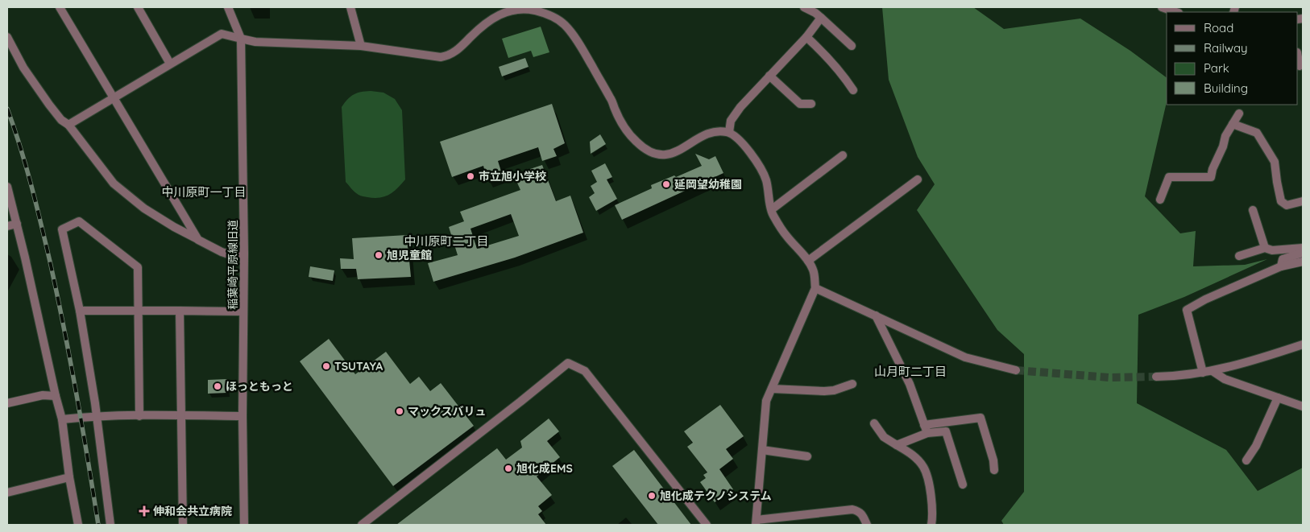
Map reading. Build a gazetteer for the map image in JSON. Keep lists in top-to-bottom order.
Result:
{
  "streets": {
    "street": ["稲葉崎平原線旧道"]
  },
  "districts": ["中川原町一丁目", "中川原町二丁目", "山月町二丁目"],
  "places": {
    "other": [
      "市立旭小学校",
      "延岡望幼稚園",
      "旭児童館",
      "TSUTAYA",
      "ほっともっと",
      "マックスバリュ",
      "旭化成EMS",
      "旭化成テクノシステム"
    ],
    "health": ["伸和会共立病院"]
  },
  "legend": [
    "Road",
    "Railway",
    "Park",
    "Building"
  ]
}
